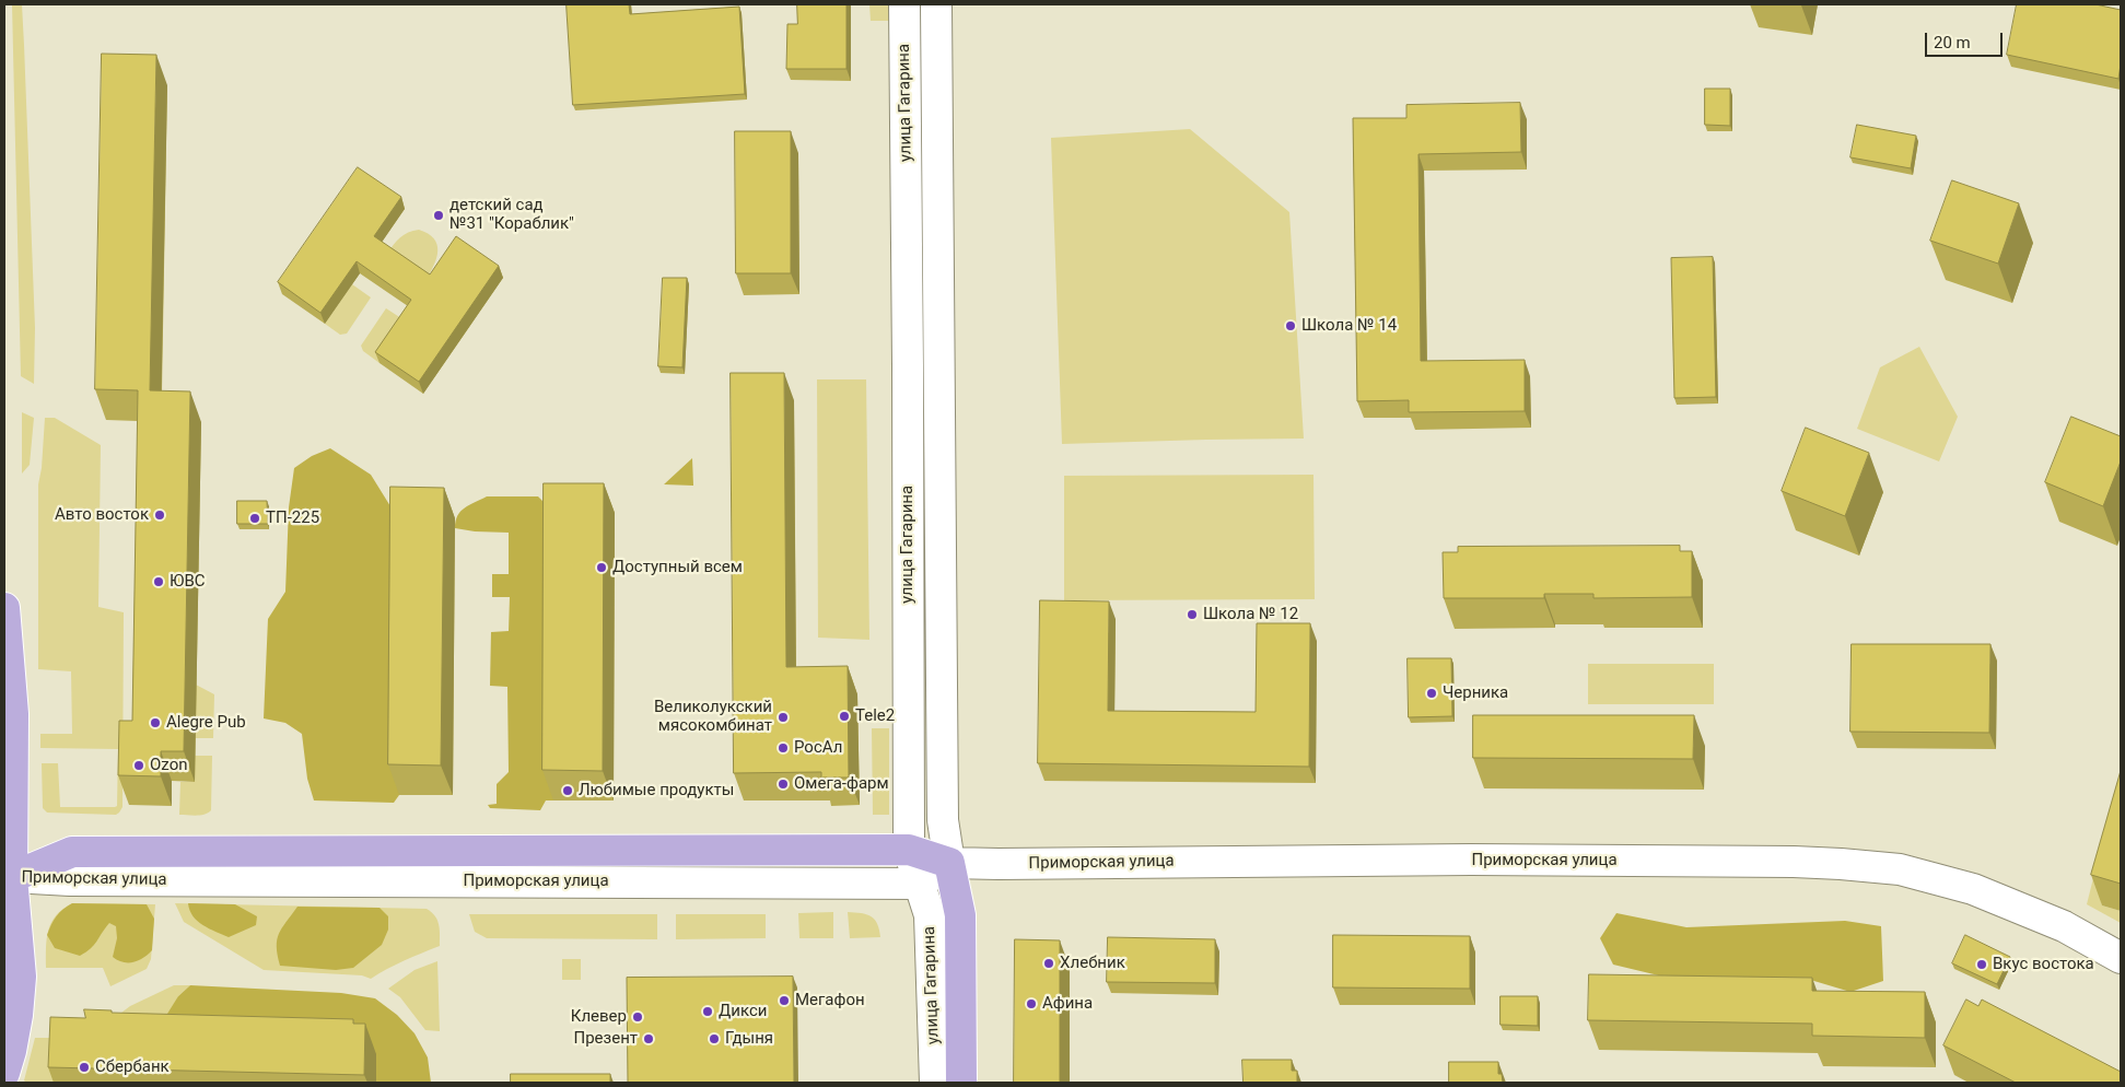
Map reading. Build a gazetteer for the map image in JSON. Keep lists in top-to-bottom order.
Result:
{
  "streets": {
    "main road": ["улица Гагарина", "Приморская улица"]
  },
  "crossings": [
    ["улица Гагарина", "Приморская улица"]
  ],
  "places": [
    "детский сад №31 \"Кораблик\"",
    "Школа № 14",
    "Авто восток",
    "ТП-225",
    "Доступный всем",
    "ЮВС",
    "Школа № 12",
    "Черника",
    "Tele2",
    "Великолукский мясокомбинат",
    "Alegre Pub",
    "РосАл",
    "Ozon",
    "Омега-фарм",
    "Любимые продукты",
    "Хлебник",
    "Вкус востока",
    "Мегафон",
    "Афина",
    "Дикси",
    "Клевер",
    "Презент",
    "Гдыня",
    "Сбербанк"
  ],
  "scale_bar": "20 m"
}
